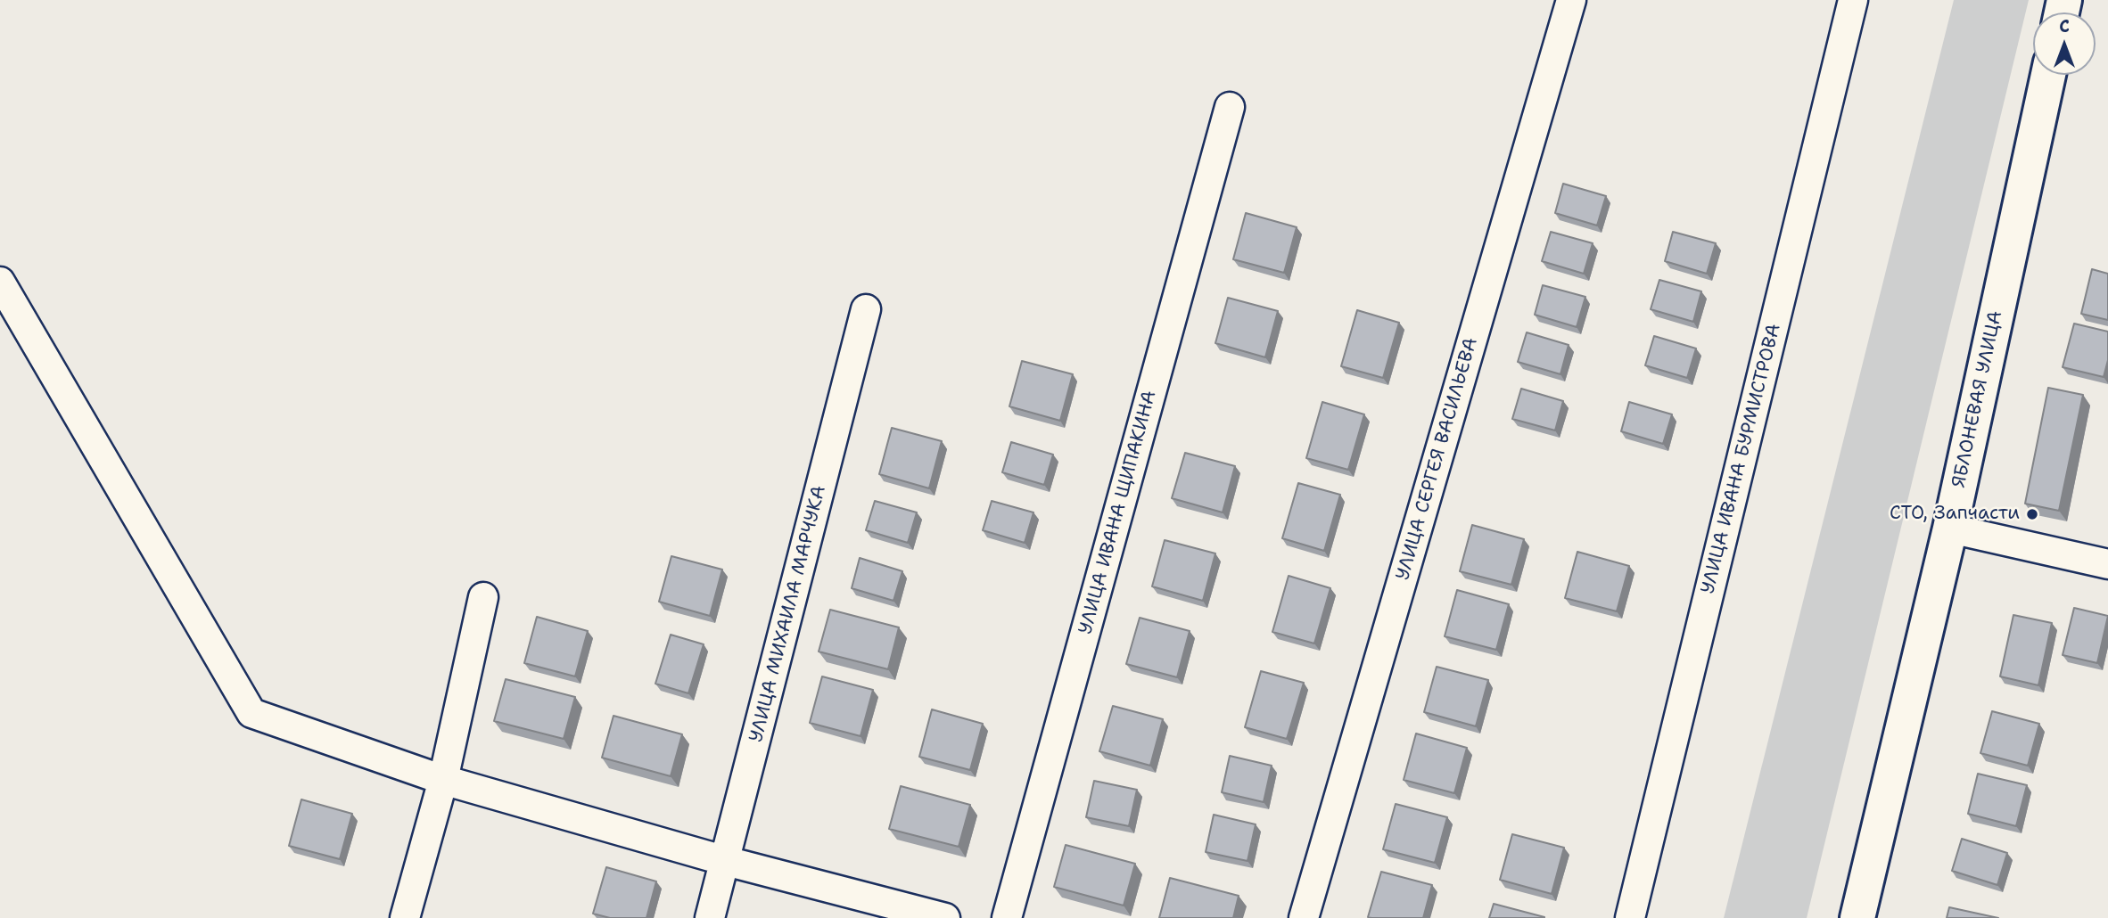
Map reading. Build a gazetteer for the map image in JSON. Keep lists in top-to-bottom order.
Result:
{
  "streets": {
    "street": [
      "ЯБЛОНЕВАЯ УЛИЦА",
      "УЛИЦА СЕРГЕЯ ВАСИЛЬЕВА",
      "УЛИЦА ИВАНА БУРМИСТРОВА",
      "УЛИЦА ИВАНА ЩИПАКИНА",
      "УЛИЦА МИХАИЛА МАРЧУКА"
    ]
  },
  "places": ["СТО, Запчасти"],
  "north": "top"
}
